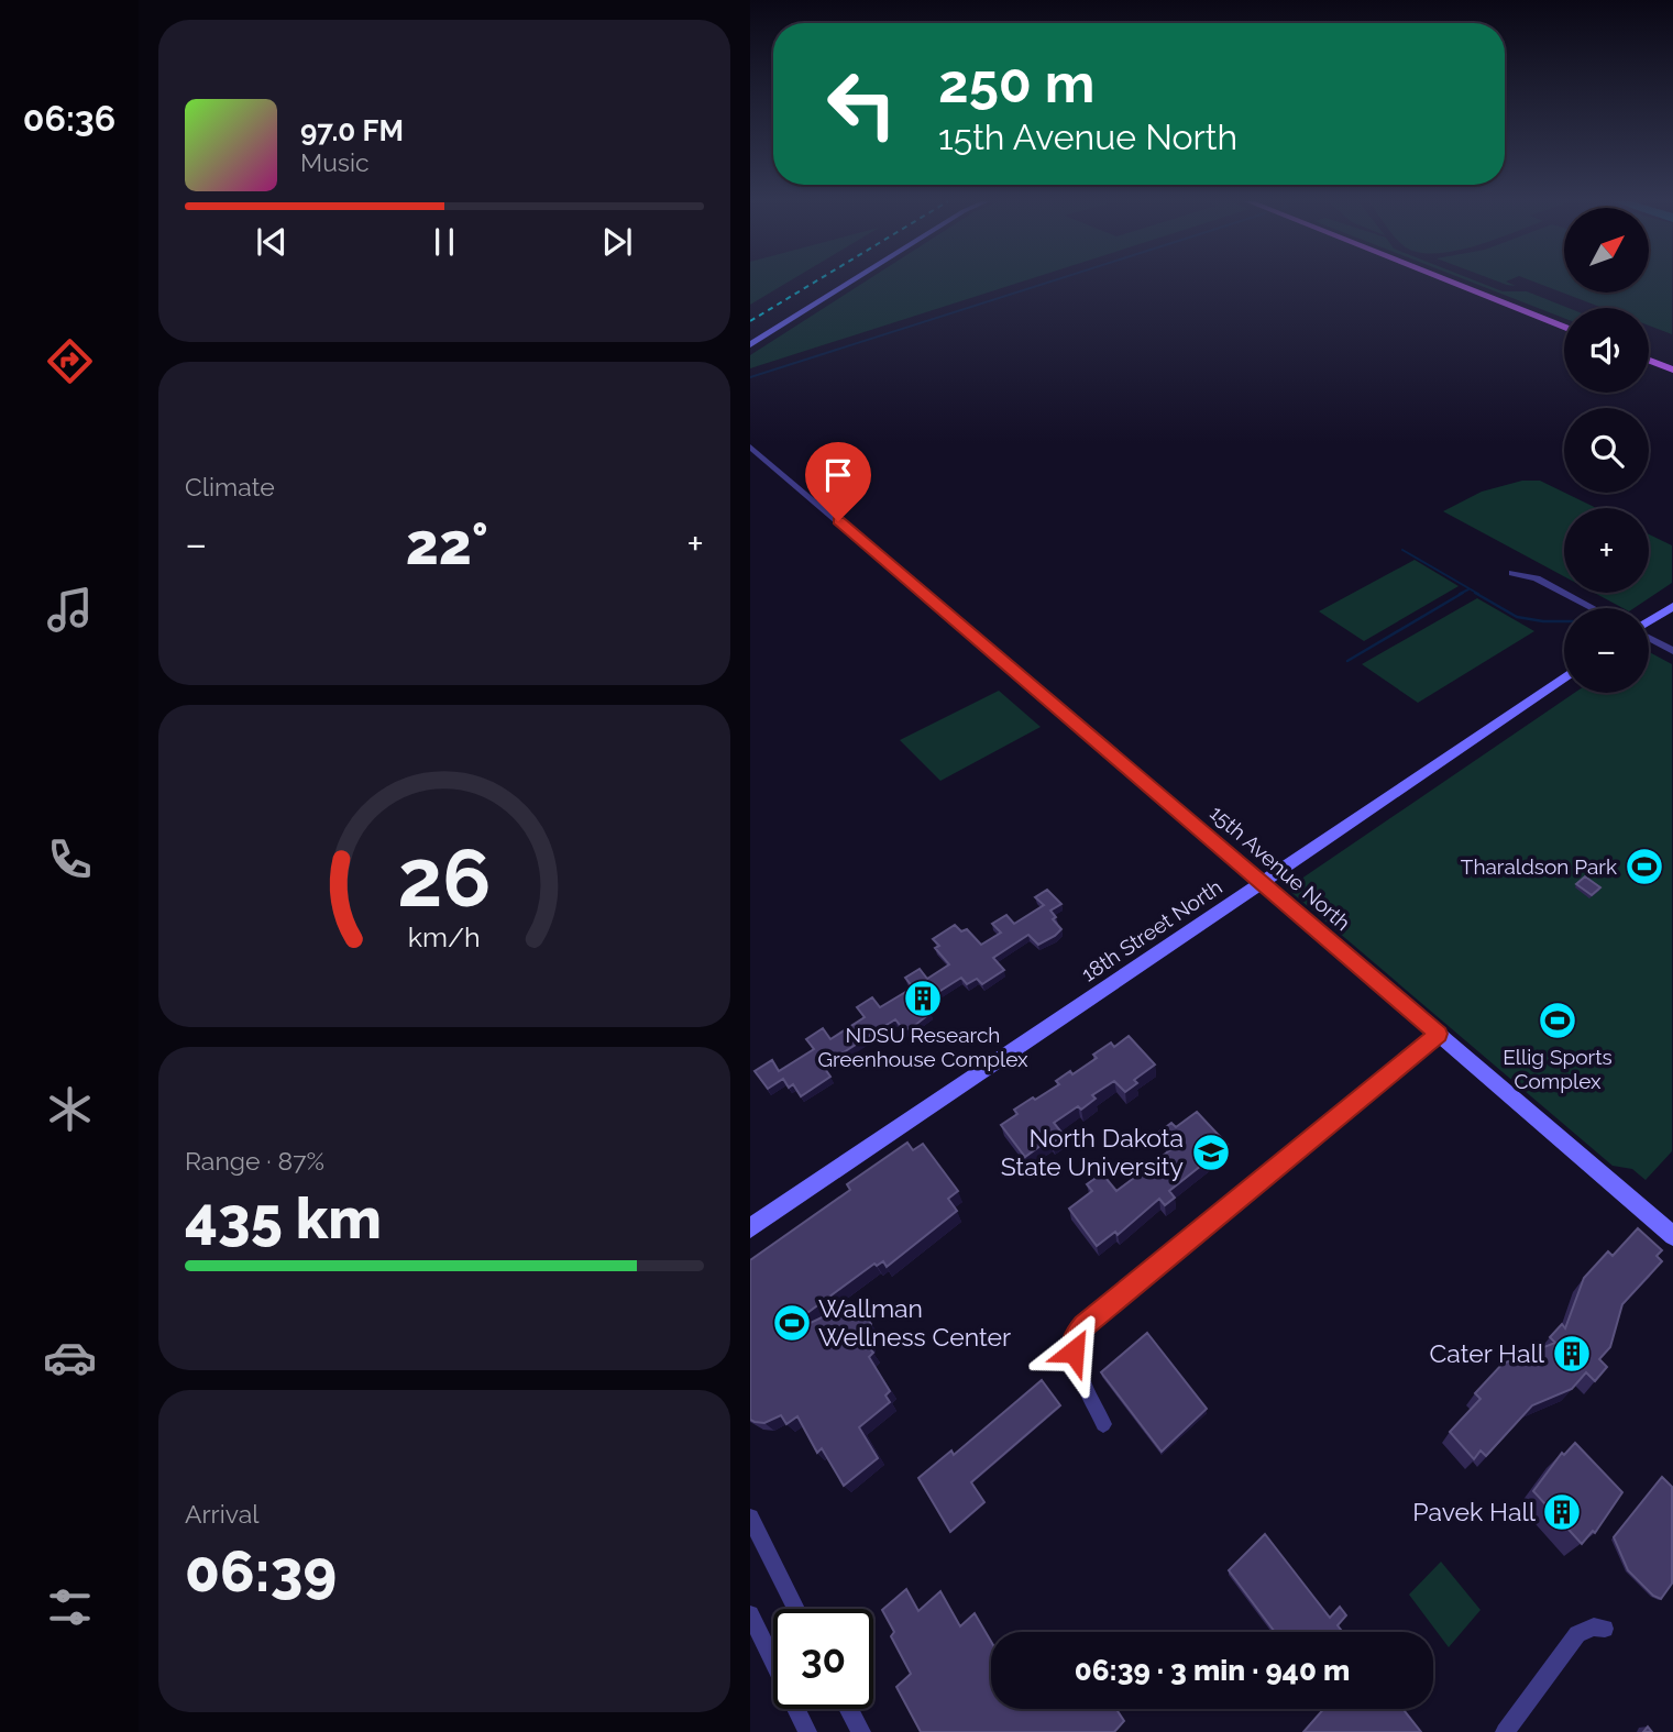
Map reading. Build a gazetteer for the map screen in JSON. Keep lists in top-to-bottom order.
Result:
{
  "streets": {
    "street": ["15th Avenue North", "18th Street North"]
  },
  "crossings": [
    ["15th Avenue North", "18th Street North"]
  ],
  "places": {
    "sports": ["Tharaldson Park", "Ellig Sports Complex", "Wallman Wellness Center"],
    "building": ["NDSU Research Greenhouse Complex", "Cater Hall", "Pavek Hall"],
    "school or university": ["North Dakota State University"]
  },
  "north": "top right",
  "page": {
    "tabs": "06:36",
    "turn": ["250 m", "15th Avenue North"],
    "song": ["97.0 FM", "Music"],
    "map_buttons": ["+", "−"],
    "tile": [
      "Climate",
      ["Range · 87%", "435 km"],
      ["Arrival", "06:39"]
    ],
    "heat": ["−", "22°", "+"],
    "limit": "30",
    "trip": "06:39 · 3 min · 940 m",
    "gauge": ["26", "km/h"]
  }
}
